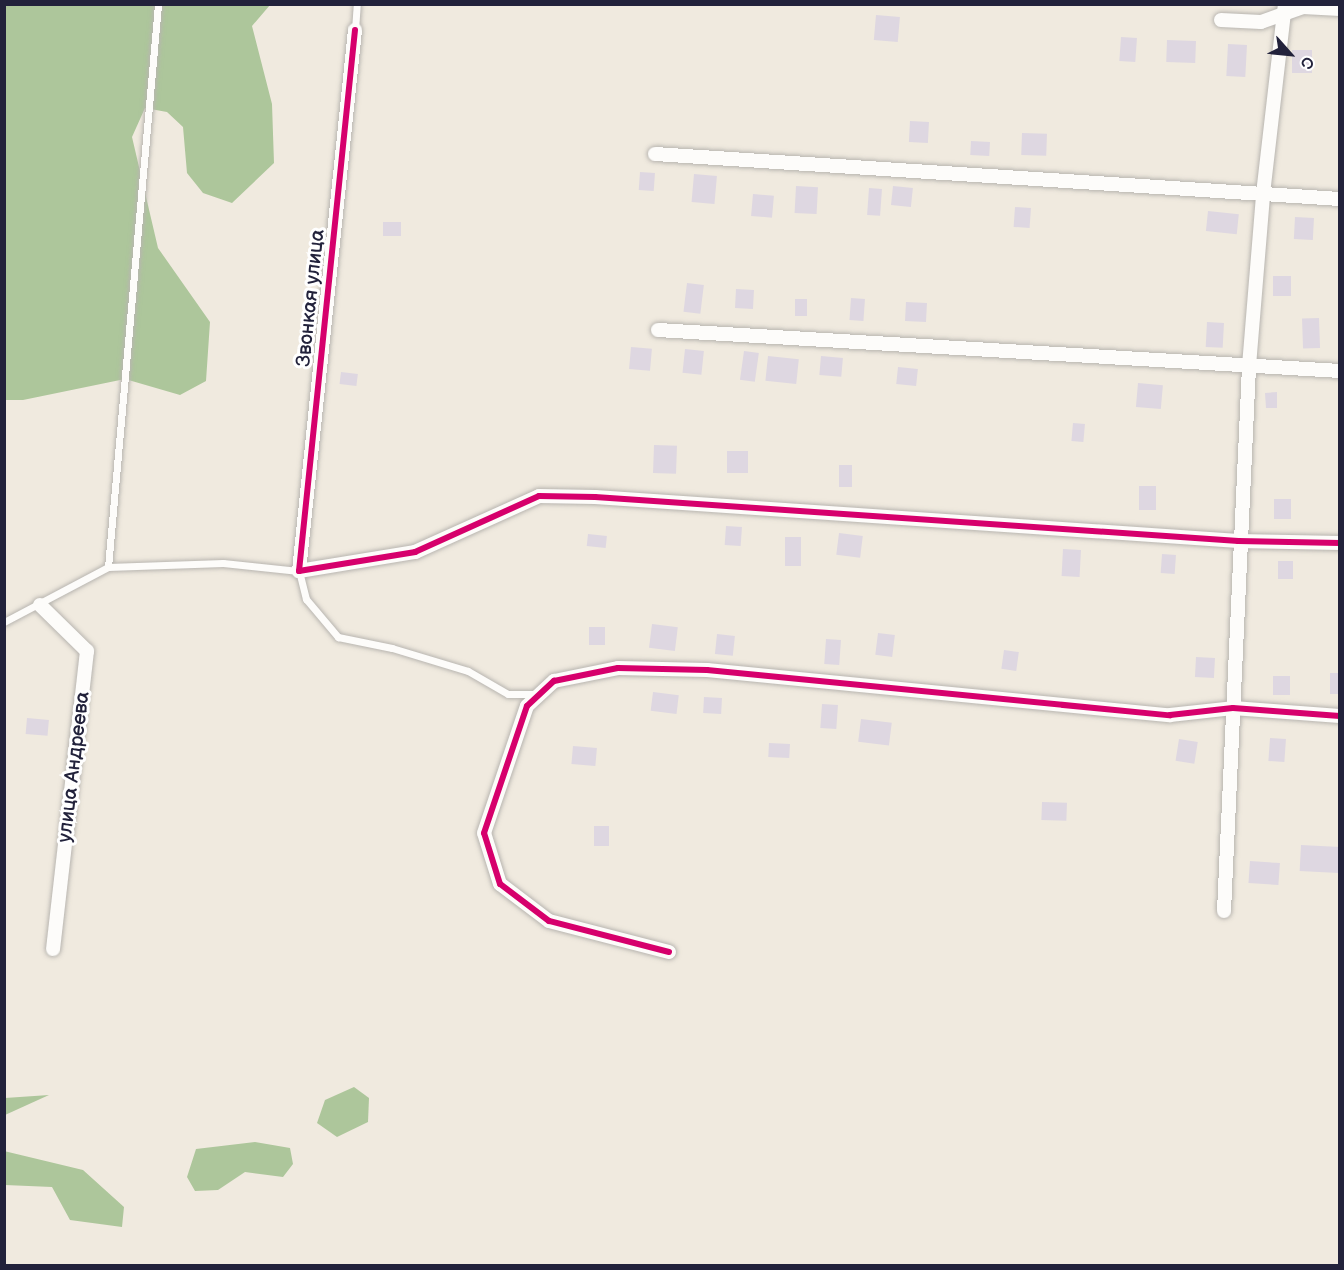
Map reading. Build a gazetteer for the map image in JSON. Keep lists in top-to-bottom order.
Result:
{
  "streets": {
    "street": ["Звонкая улица", "улица Андреева"]
  },
  "north": "bottom right"
}
